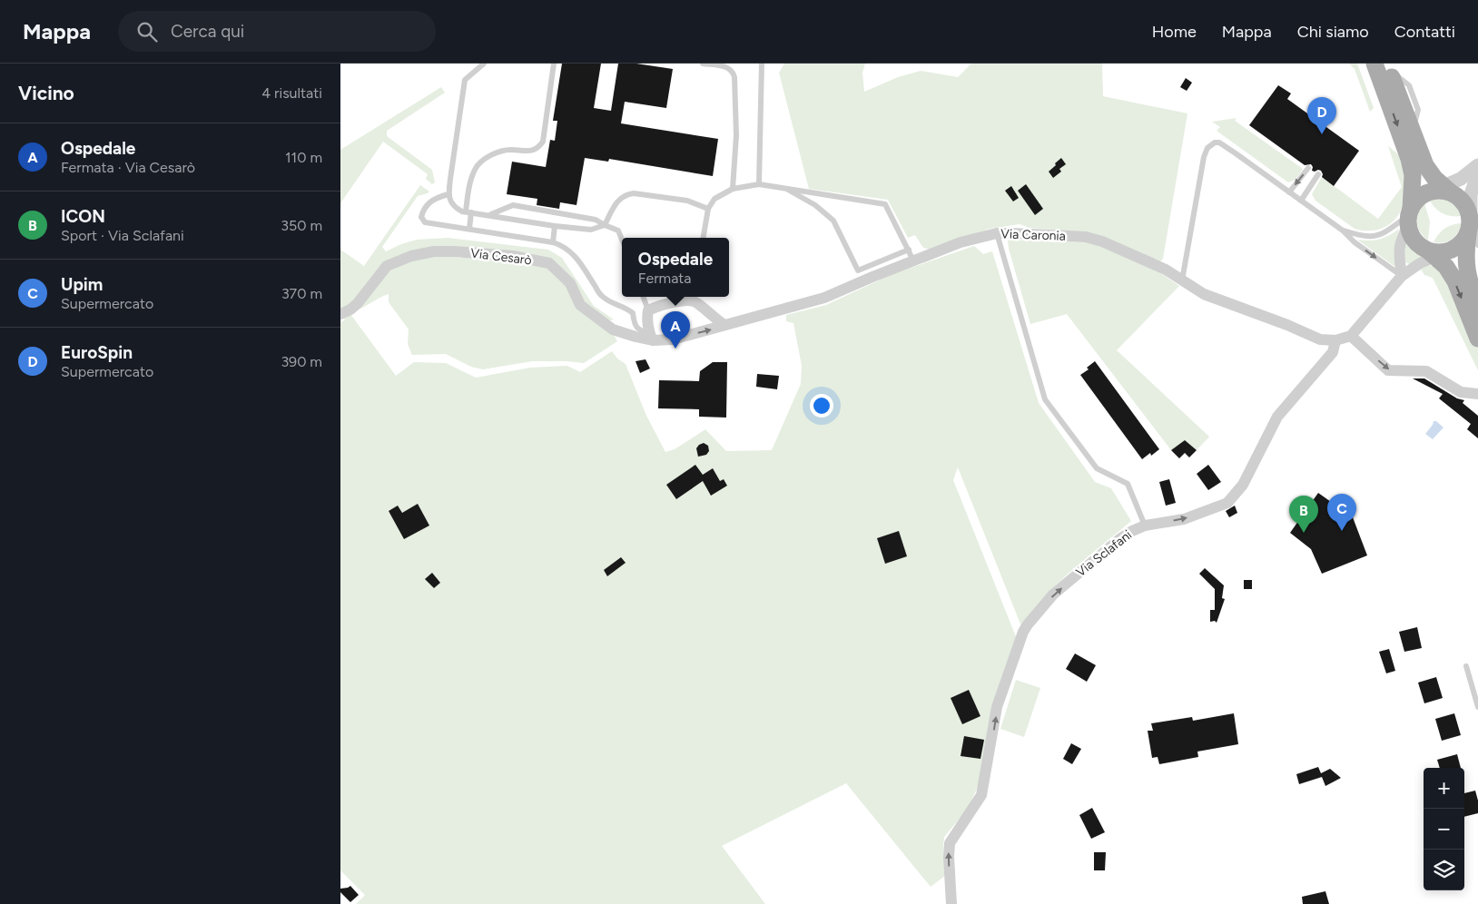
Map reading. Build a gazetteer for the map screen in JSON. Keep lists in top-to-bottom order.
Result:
{
  "streets": {
    "street": ["Via Caronia", "Via Cesarò", "Via Sclafani"]
  },
  "crossings": [
    ["Via Caronia", "Via Cesarò"],
    ["Via Caronia", "Via Sclafani"]
  ],
  "one_way": ["Via Sclafani"],
  "page": {
    "header": "Mappa",
    "search": "Cerca qui",
    "nav": [
      "Home",
      "Mappa",
      "Chi siamo",
      "Contatti"
    ],
    "heading": ["Vicino", "4 risultati"],
    "pins": [
      "D",
      "A",
      "C",
      "B"
    ],
    "list": [
      {
        "mark": "A",
        "name": "Ospedale",
        "note": "Fermata · Via Cesarò",
        "value": "110 m"
      },
      {
        "mark": "B",
        "name": "ICON",
        "note": "Sport · Via Sclafani",
        "value": "350 m"
      },
      {
        "mark": "C",
        "name": "Upim",
        "note": "Supermercato",
        "value": "370 m"
      },
      {
        "mark": "D",
        "name": "EuroSpin",
        "note": "Supermercato",
        "value": "390 m"
      }
    ],
    "popup": ["Ospedale", "Fermata"],
    "map_buttons": ["+", "−"]
  }
}
